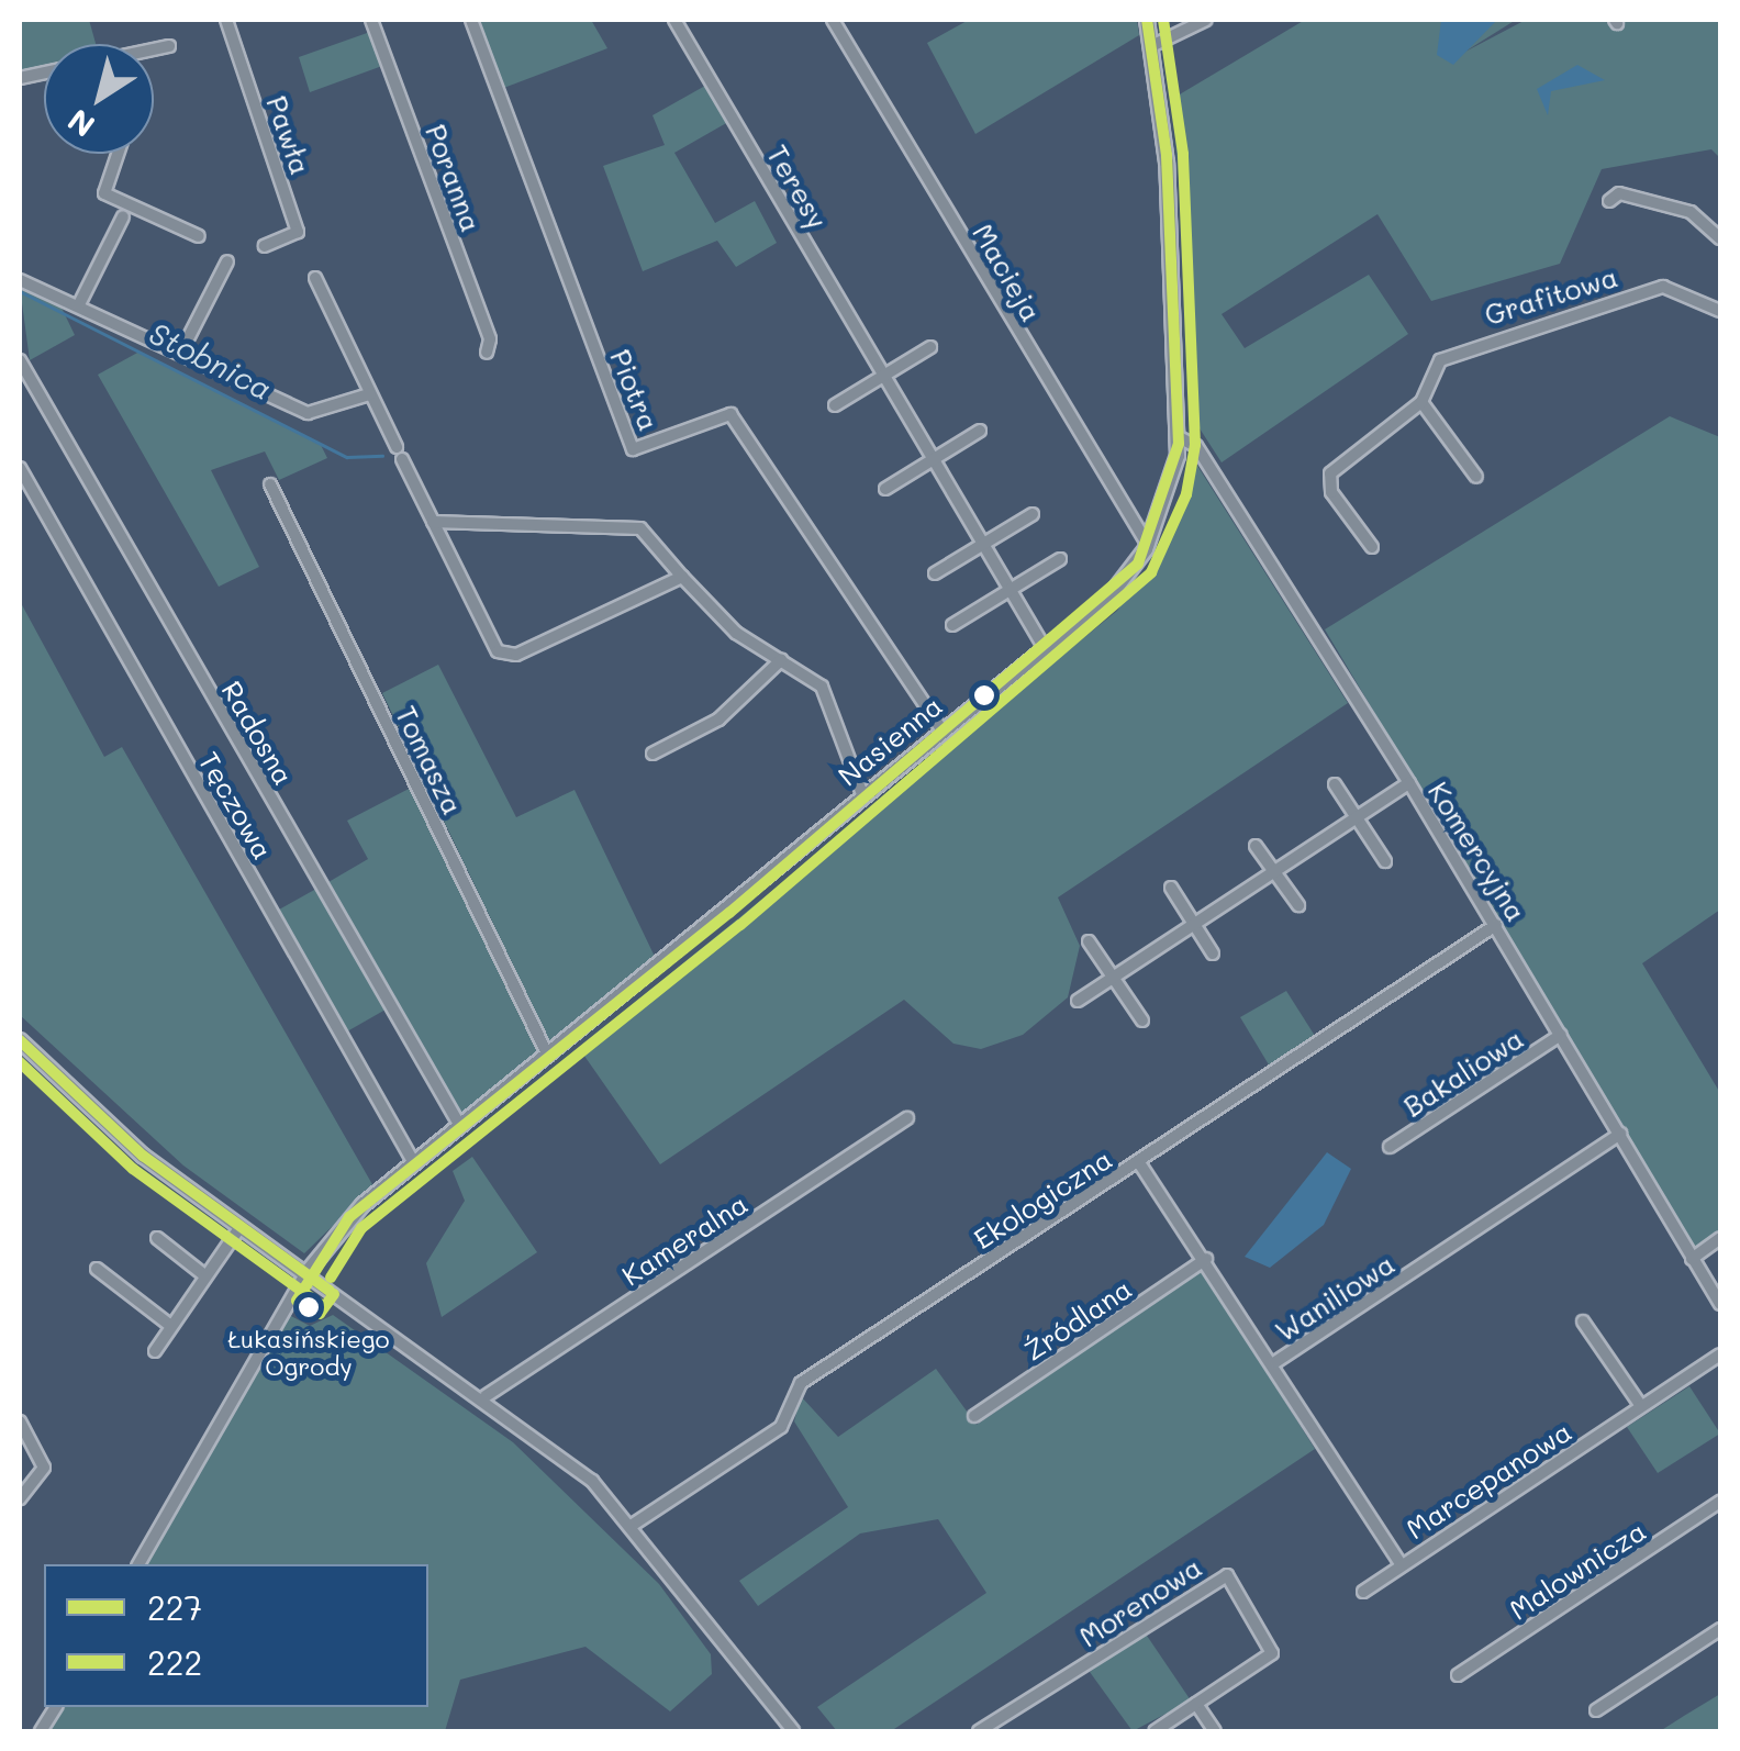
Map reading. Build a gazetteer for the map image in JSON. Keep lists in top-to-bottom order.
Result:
{
  "streets": {
    "street": [
      "Pawła",
      "Poranna",
      "Teresy",
      "Macieja",
      "Grafitowa",
      "Piotra",
      "Radosna",
      "Nasienna",
      "Tomasza",
      "Tęczowa",
      "Komercyjna",
      "Bakaliowa",
      "Ekologiczna",
      "Kameralna",
      "Waniliowa",
      "Źródlana",
      "Marcepanowa",
      "Malownicza",
      "Morenowa"
    ]
  },
  "crossings": [
    ["Teresy", "Nasienna"],
    ["Macieja", "Nasienna"],
    ["Piotra", "Nasienna"],
    ["Radosna", "Nasienna"],
    ["Nasienna", "Tomasza"],
    ["Nasienna", "Tęczowa"],
    ["Nasienna", "Komercyjna"],
    ["Komercyjna", "Bakaliowa"],
    ["Komercyjna", "Ekologiczna"],
    ["Komercyjna", "Waniliowa"],
    ["Ekologiczna", "Waniliowa"],
    ["Waniliowa", "Źródlana"]
  ],
  "water": ["Stobnica"],
  "places": ["Łukasińskiego Ogrody"],
  "lines": ["transit line 227", "transit line 222"],
  "legend": ["227", "222"],
  "north": "bottom left"
}
